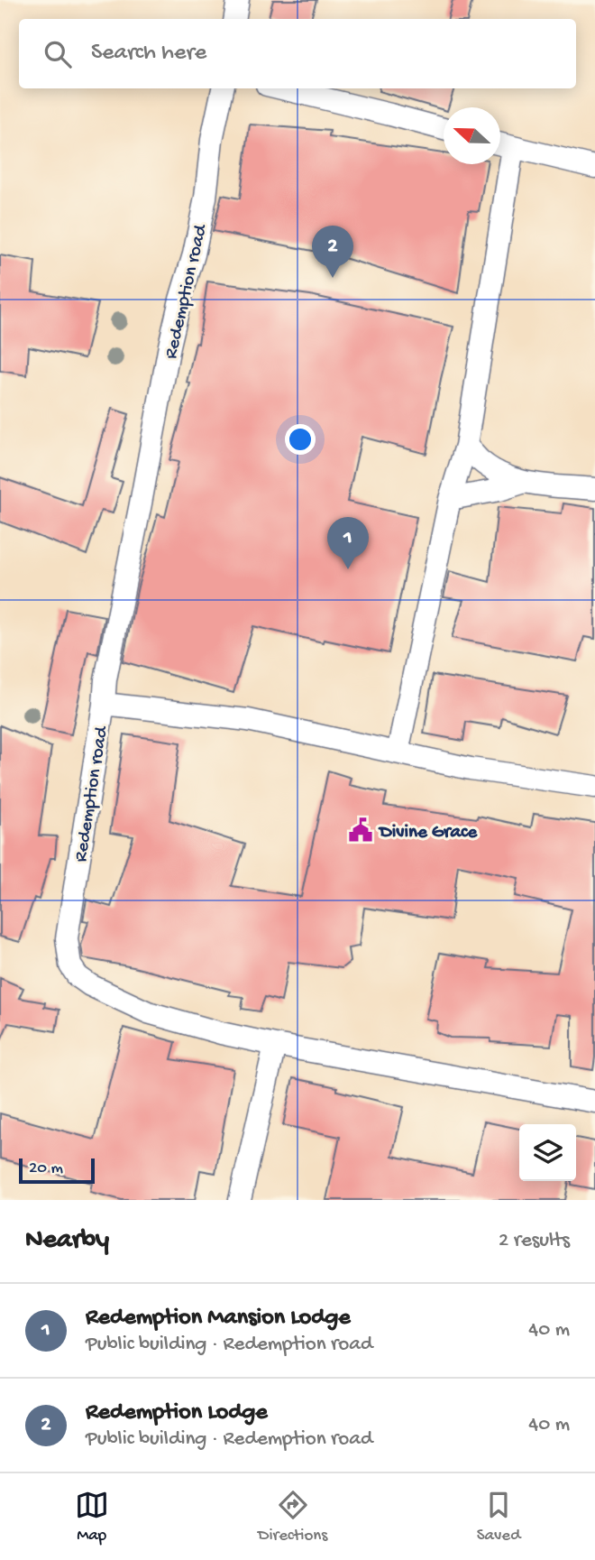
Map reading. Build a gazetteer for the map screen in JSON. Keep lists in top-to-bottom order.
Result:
{
  "streets": {
    "street": ["Redemption road"]
  },
  "places": {
    "public building": ["Divine Grace"]
  },
  "scale_bar": "20 m",
  "north": "left",
  "page": {
    "search": "Search here",
    "pins": ["2", "1"],
    "scale": "20 m",
    "heading": ["Nearby", "2 results"],
    "list": [
      {
        "mark": "1",
        "name": "Redemption Mansion Lodge",
        "note": "Public building · Redemption road",
        "value": "40 m"
      },
      {
        "mark": "2",
        "name": "Redemption Lodge",
        "note": "Public building · Redemption road",
        "value": "40 m"
      }
    ],
    "nav": ["Map", "Directions", "Saved"]
  }
}
